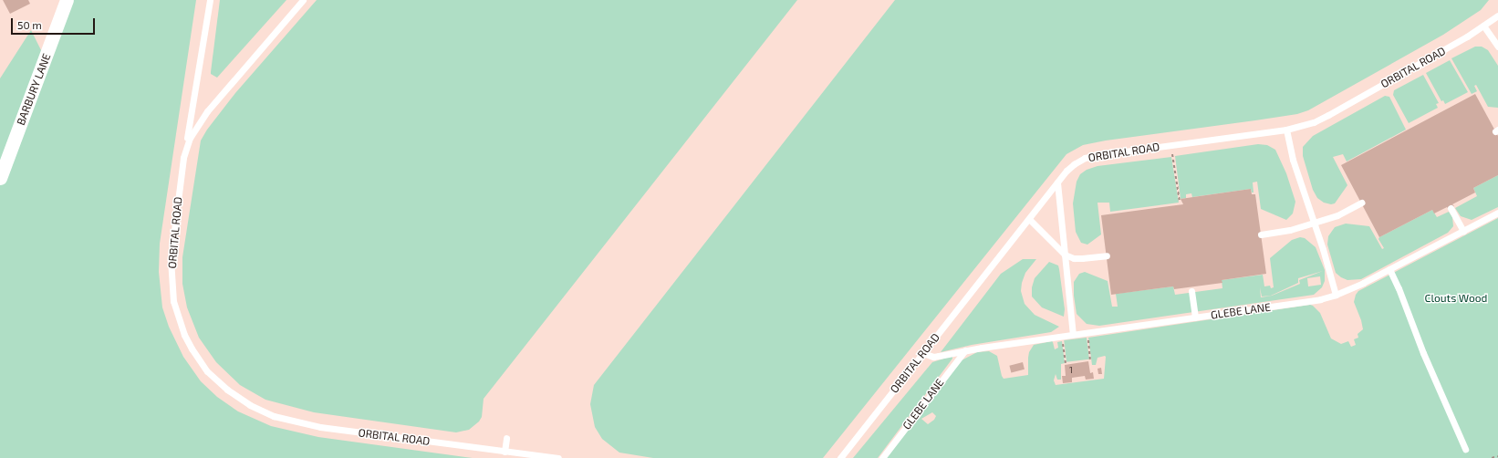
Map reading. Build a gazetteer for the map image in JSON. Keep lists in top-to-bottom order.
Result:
{
  "streets": {
    "street": ["BARBURY LANE"],
    "lane": ["ORBITAL ROAD", "GLEBE LANE"]
  },
  "crossings": [
    ["ORBITAL ROAD", "GLEBE LANE"]
  ],
  "parks": ["Clouts Wood"],
  "house_numbers": ["1"],
  "scale_bar": "50 m"
}
